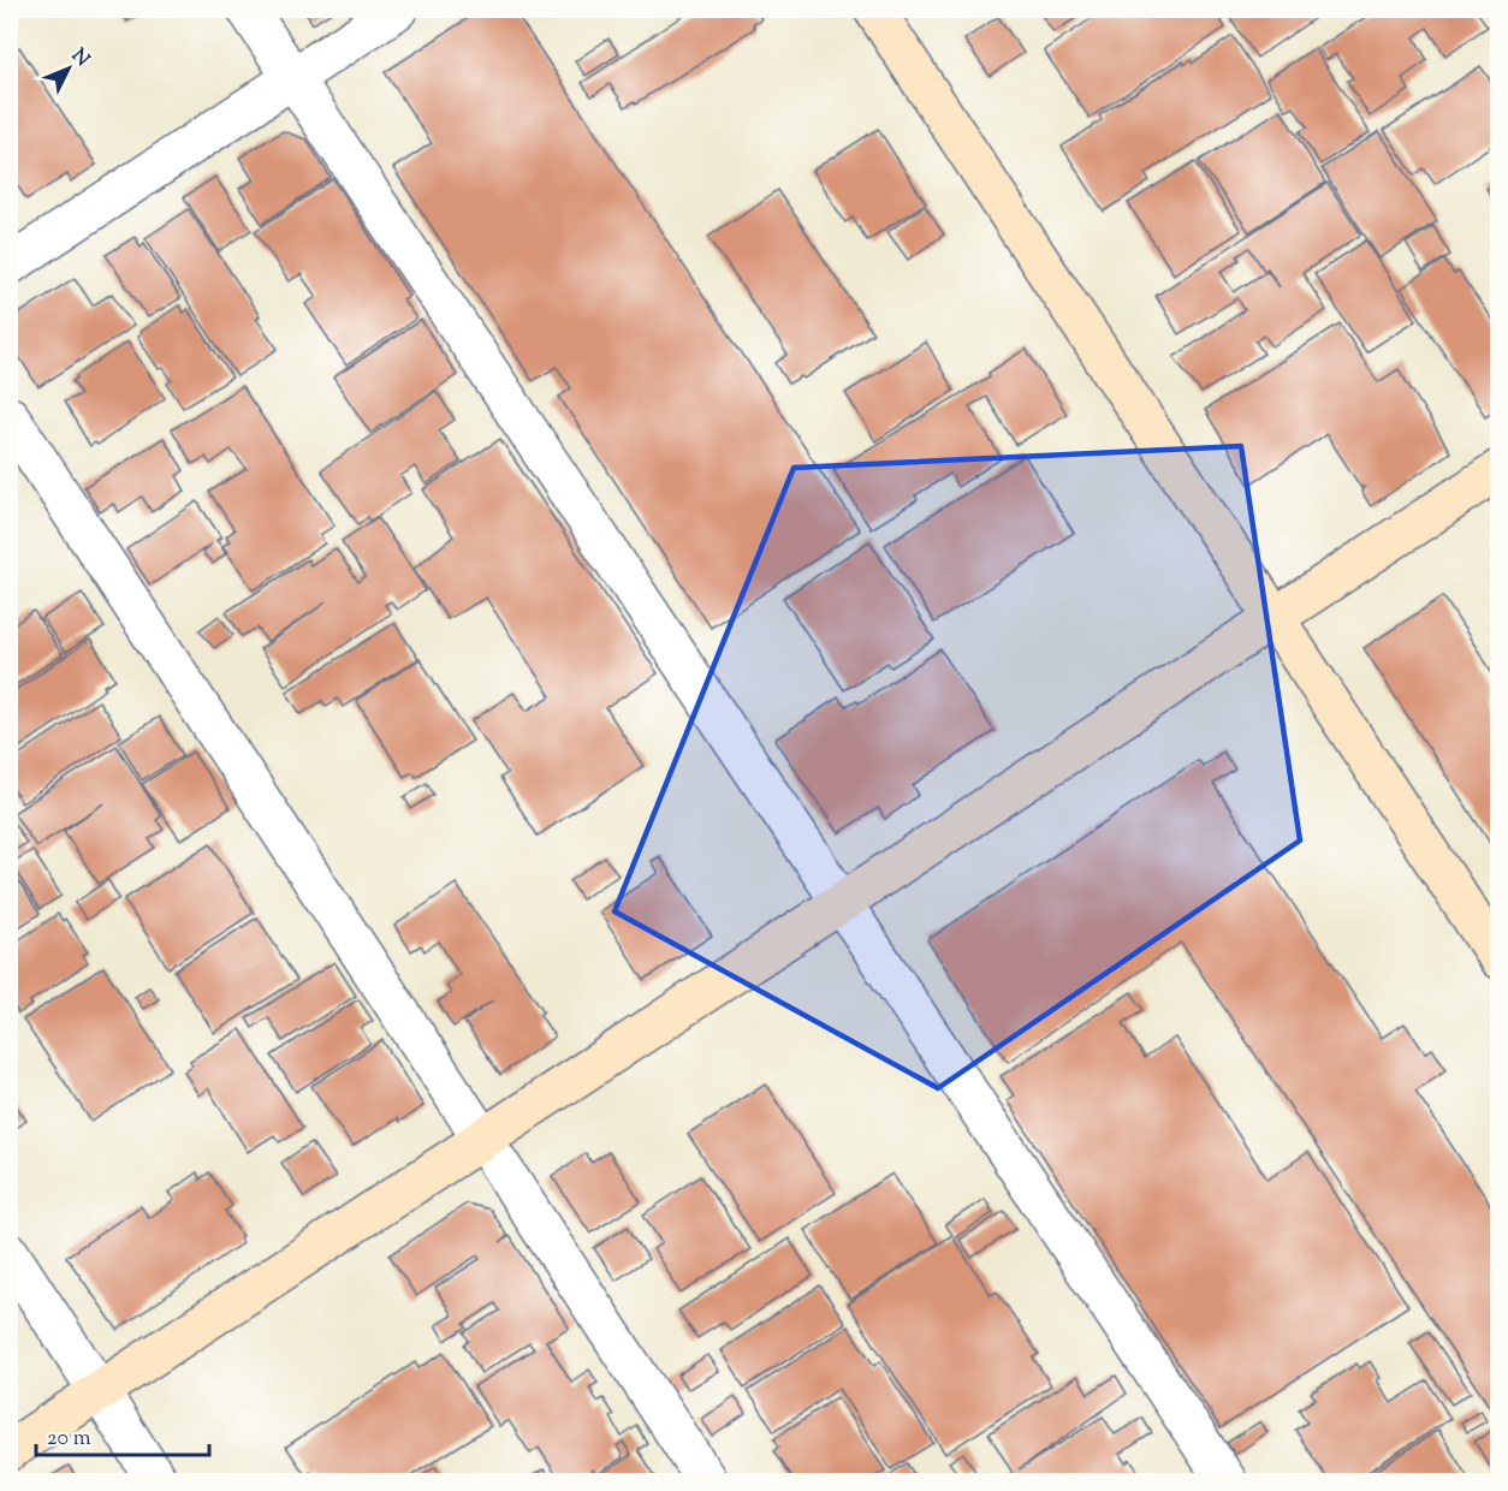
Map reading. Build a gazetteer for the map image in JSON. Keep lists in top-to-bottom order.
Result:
{
  "scale_bar": "20 m",
  "north": "top right"
}
